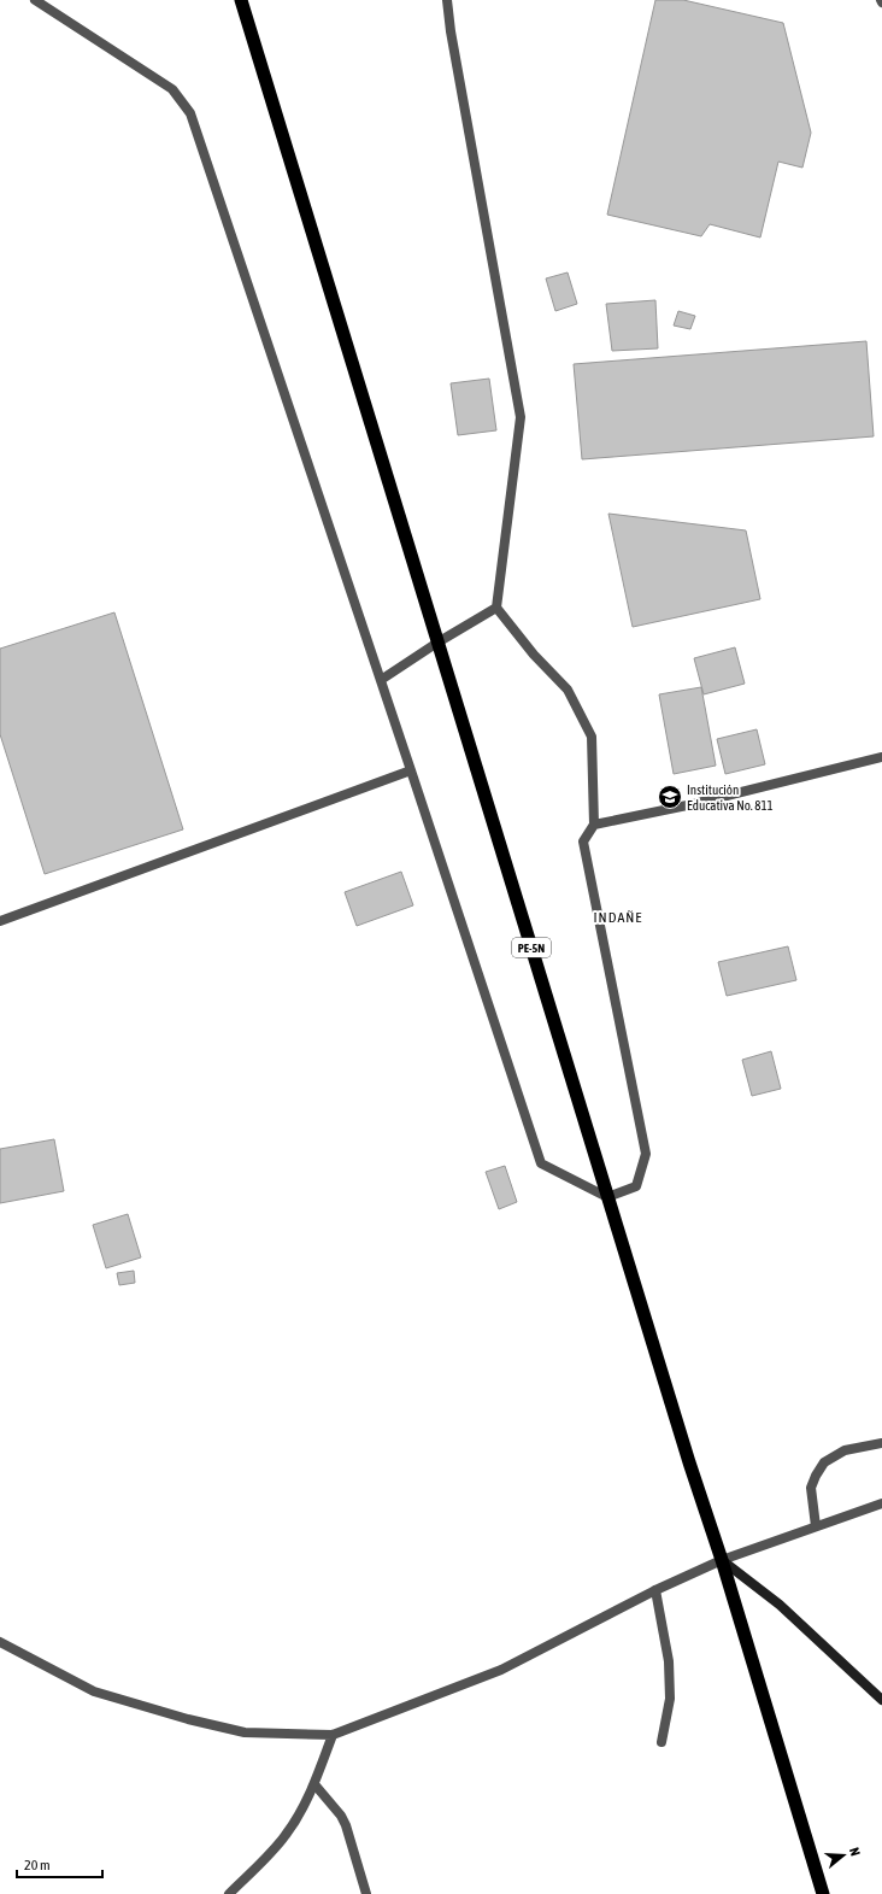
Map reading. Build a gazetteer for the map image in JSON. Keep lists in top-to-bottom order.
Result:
{
  "streets": {
    "highway": ["PE-5N"]
  },
  "districts": ["INDAÑE"],
  "places": {
    "school or university": ["Institución Educativa No. 811"]
  },
  "scale_bar": "20 m",
  "north": "right"
}
